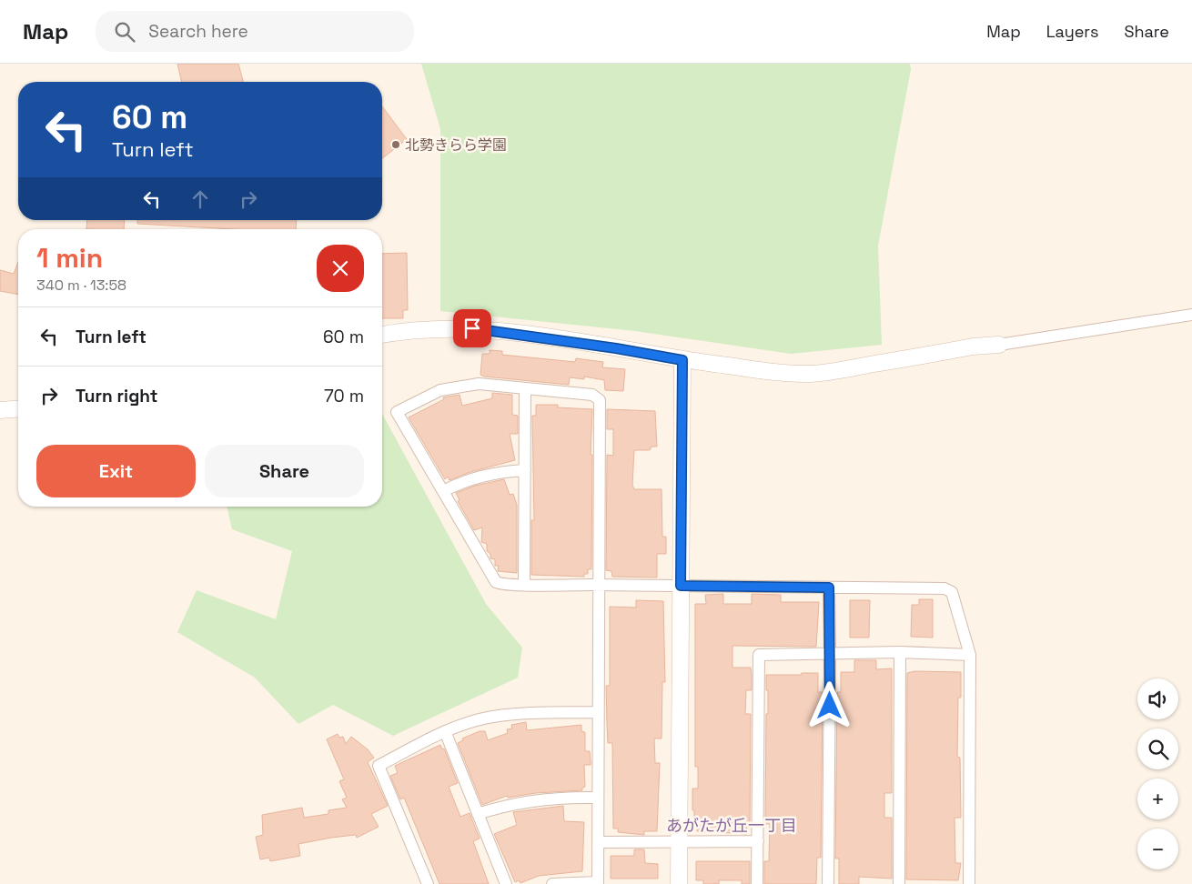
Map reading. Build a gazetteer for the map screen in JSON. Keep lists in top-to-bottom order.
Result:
{
  "districts": ["あがたが丘一丁目"],
  "places": ["北勢きらら学園"],
  "page": {
    "header": "Map",
    "search": "Search here",
    "nav": ["Map", "Layers", "Share"],
    "turn": ["60 m", "Turn left"],
    "heading": ["1 min", "340 m · 13:58"],
    "list": [
      {
        "name": "Turn left",
        "value": "60 m"
      },
      {
        "name": "Turn right",
        "value": "70 m"
      }
    ],
    "buttons": ["Exit", "Share"],
    "map_buttons": ["+", "−"]
  }
}
